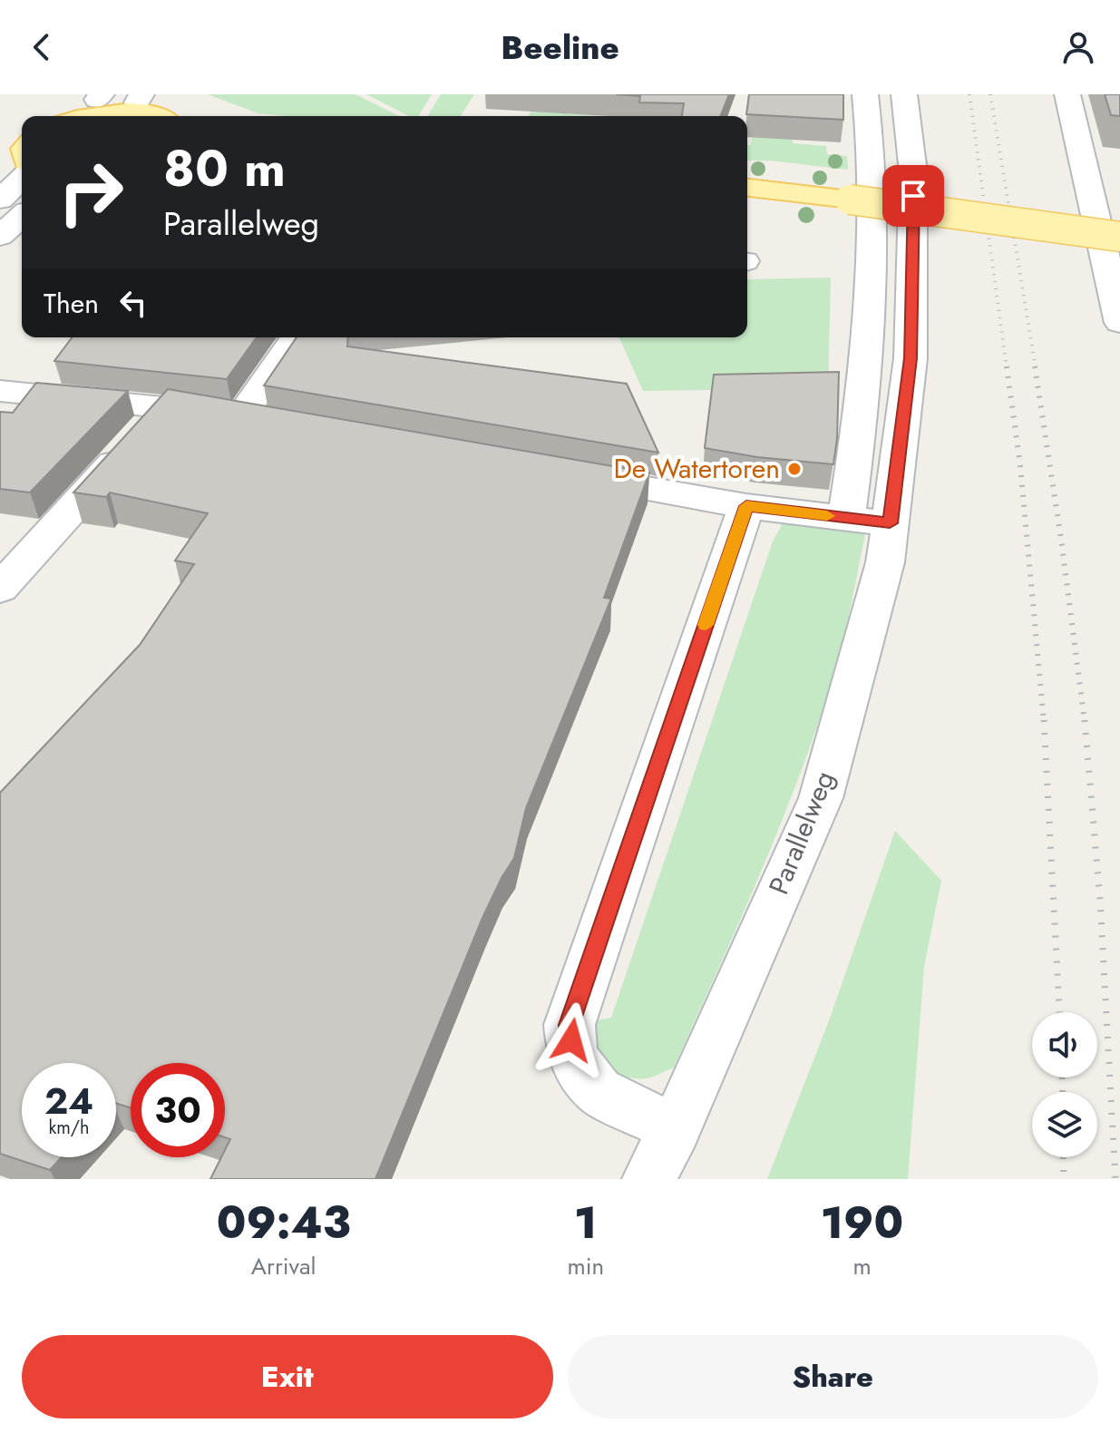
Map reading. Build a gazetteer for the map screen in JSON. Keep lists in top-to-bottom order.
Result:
{
  "streets": {
    "street": ["Parallelweg"]
  },
  "places": ["De Watertoren"],
  "page": {
    "header": "Beeline",
    "turn": ["80 m", "Parallelweg"],
    "then": "Then",
    "speed": "24 km/h",
    "limit": "30",
    "eta": [
      "09:43",
      "Arrival",
      "1",
      "min",
      "190",
      "m"
    ],
    "buttons": ["Exit", "Share"]
  }
}
